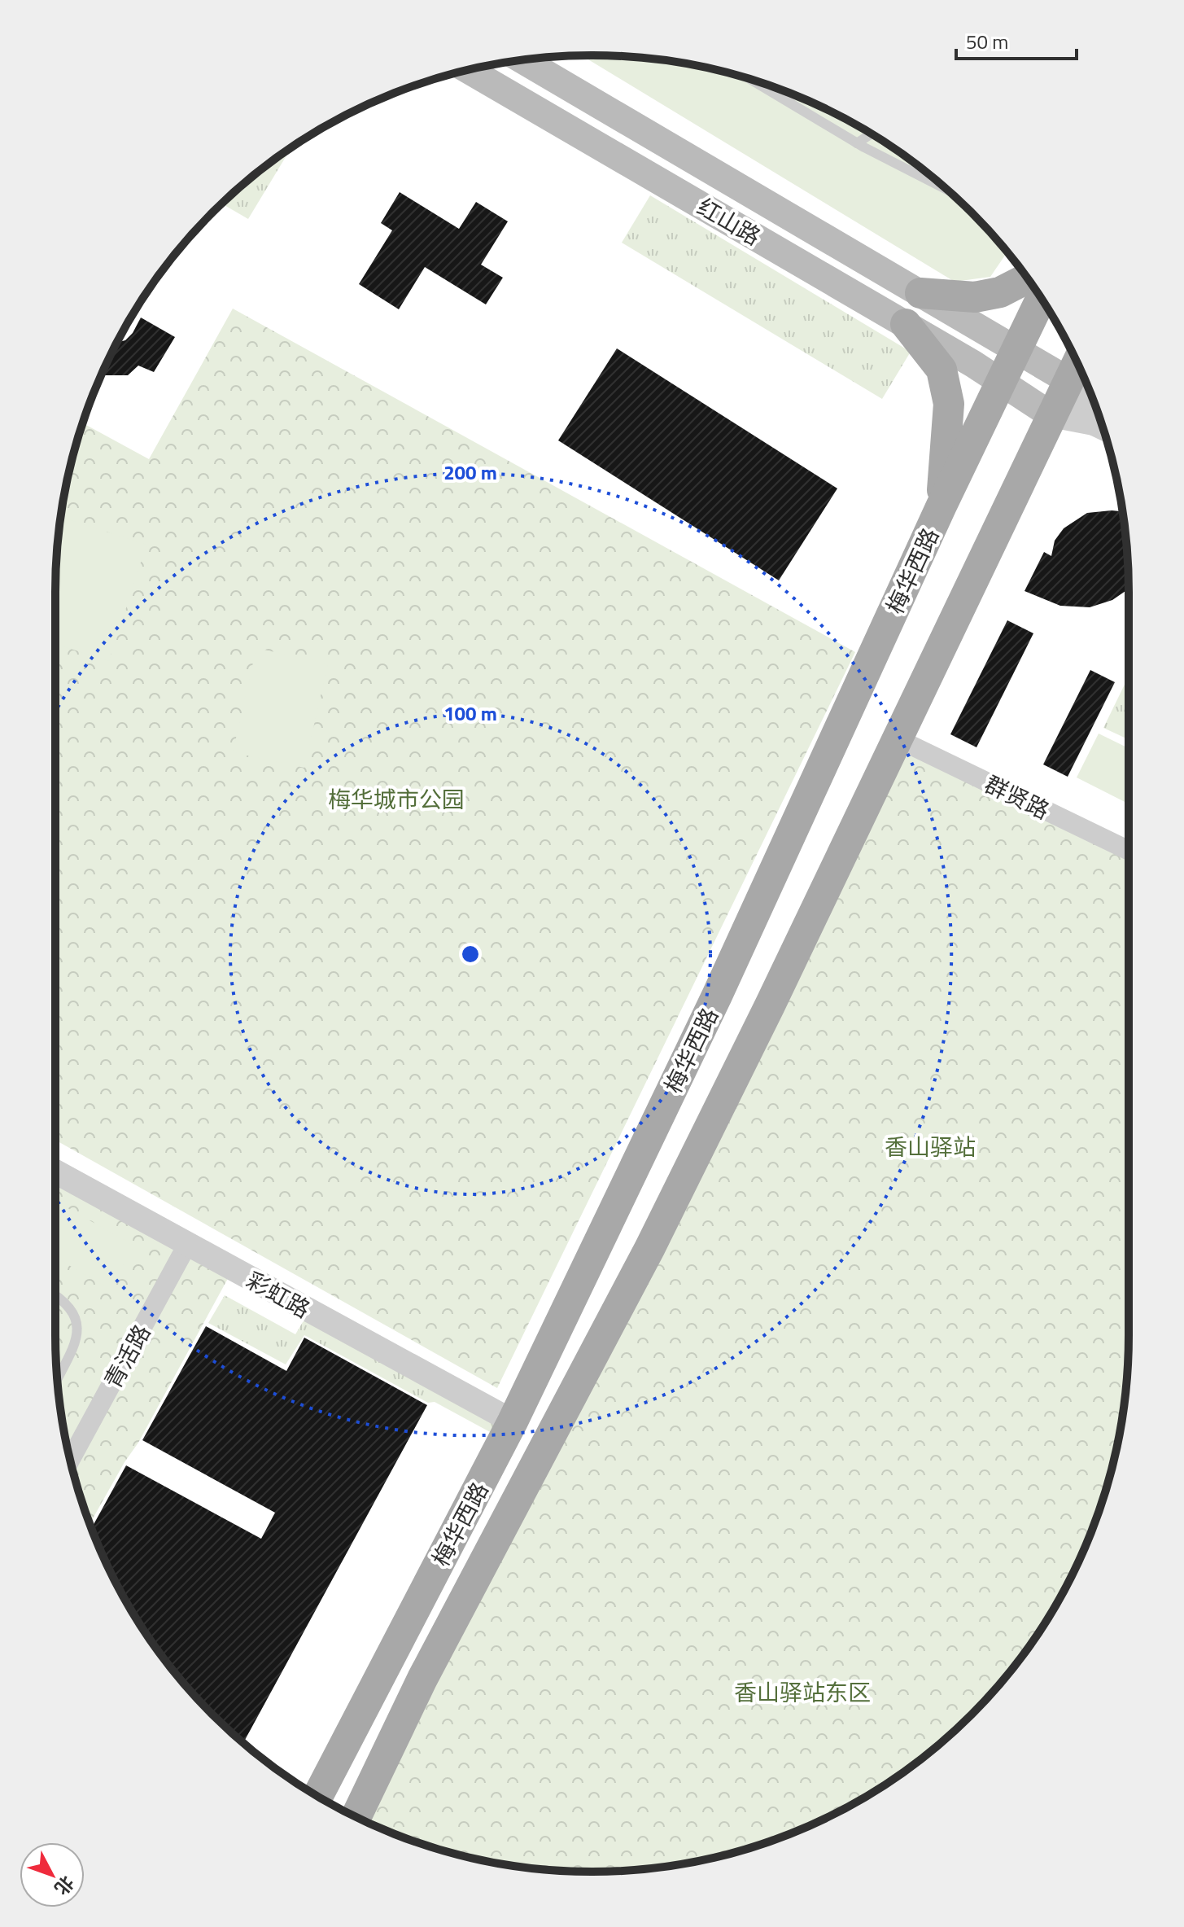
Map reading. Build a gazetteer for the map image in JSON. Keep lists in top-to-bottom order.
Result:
{
  "streets": {
    "main road": ["红山路", "梅华西路"],
    "street": ["群贤路", "彩虹路", "青活路"]
  },
  "crossings": [
    ["红山路", "梅华西路"],
    ["梅华西路", "群贤路"],
    ["梅华西路", "彩虹路"],
    ["彩虹路", "青活路"]
  ],
  "parks": ["梅华城市公园", "香山驿站", "香山驿站东区"],
  "scale_bar": "50 m",
  "north": "bottom right",
  "rings": ["200 m", "100 m"]
}
